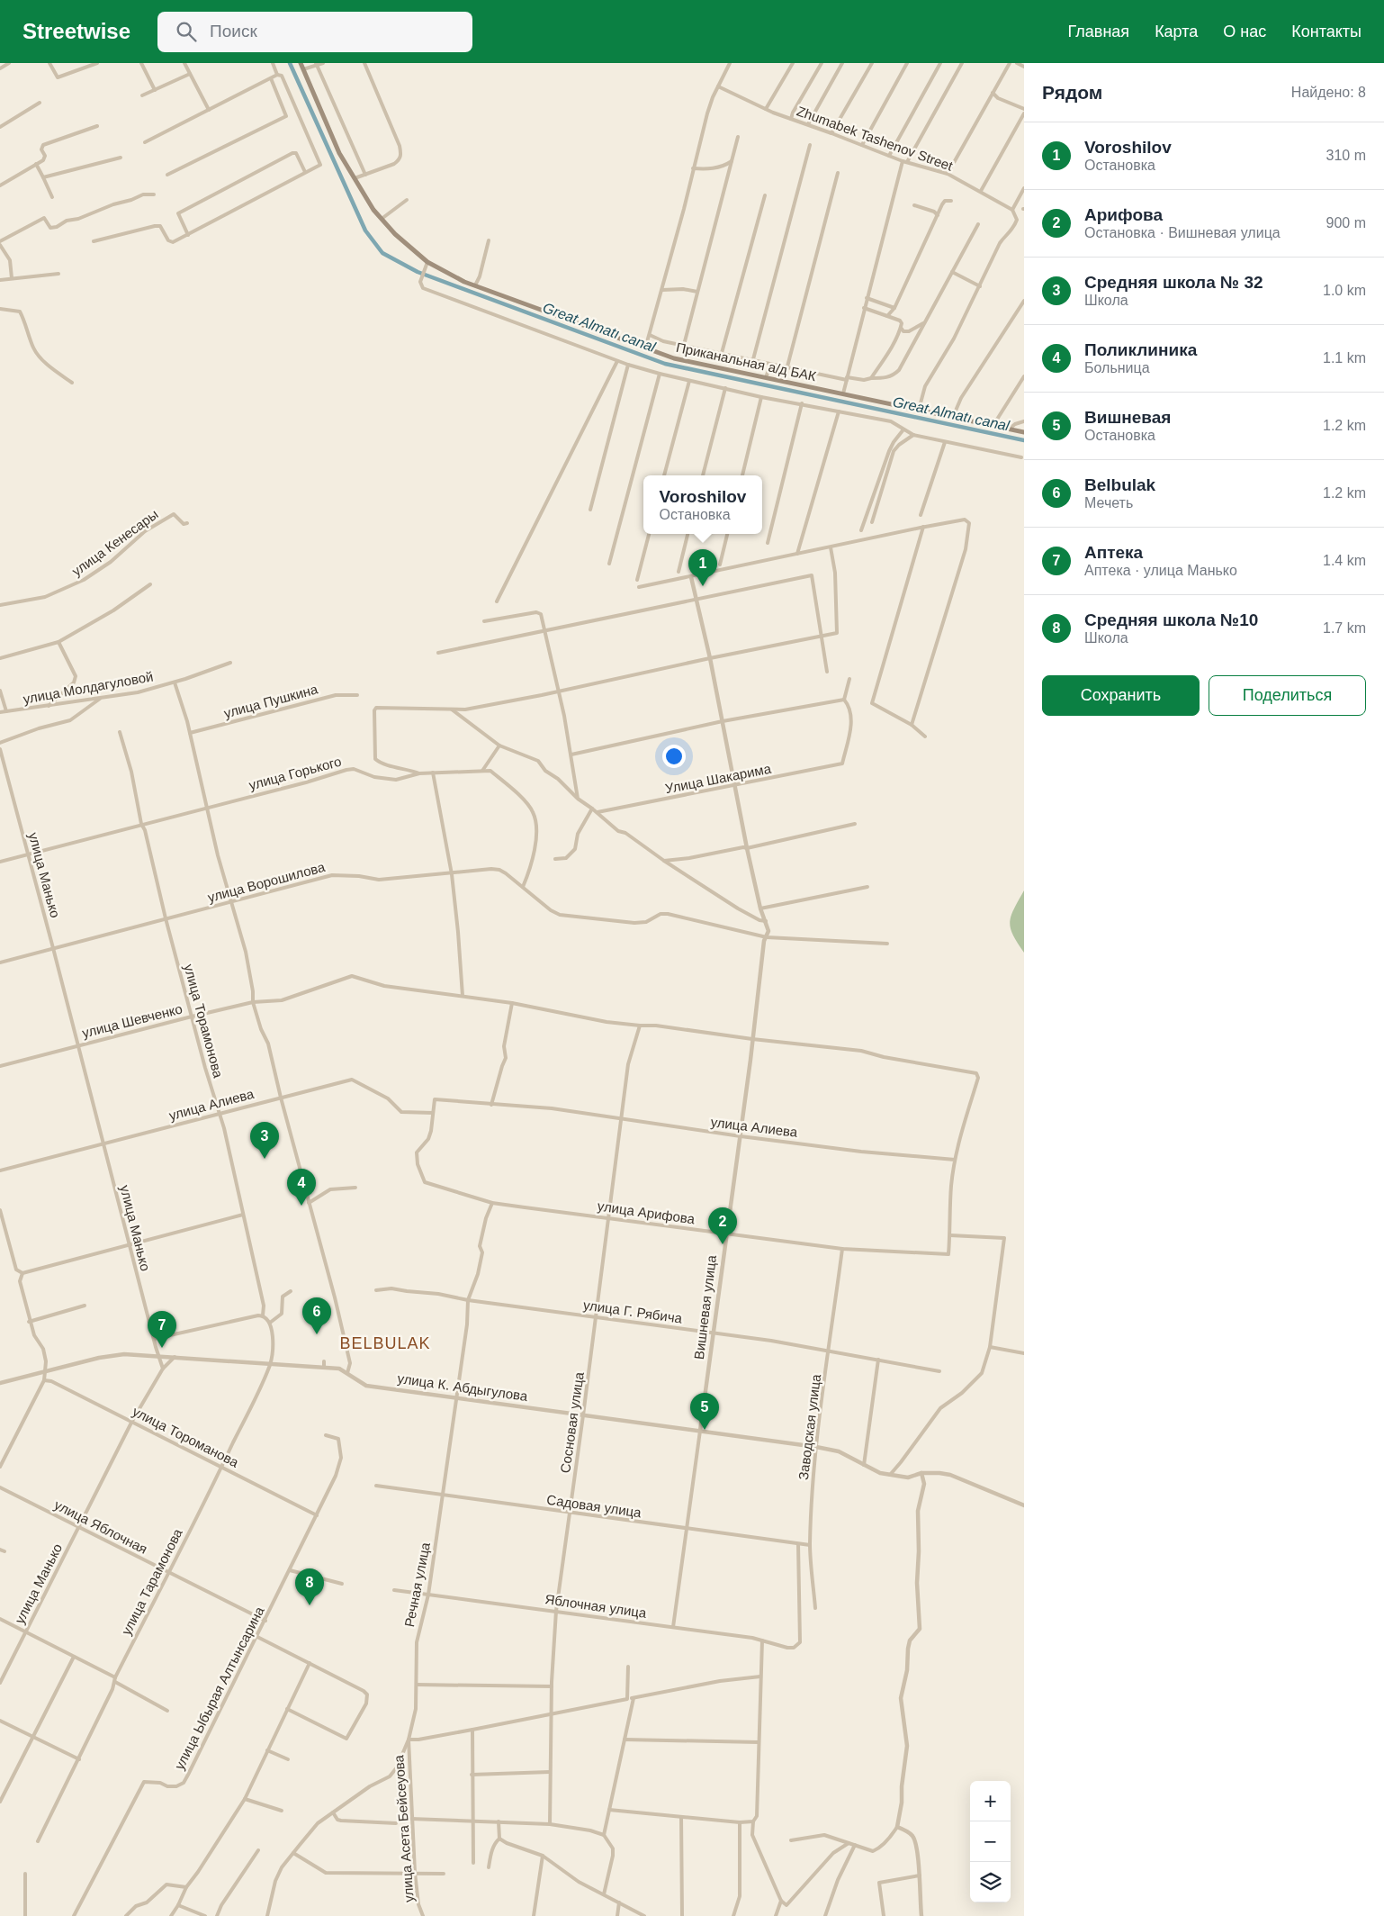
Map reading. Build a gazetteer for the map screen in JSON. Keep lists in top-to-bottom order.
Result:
{
  "streets": {
    "main road": ["Приканальная а/д БАК"],
    "street": [
      "Zhumabek Tashenov Street",
      "улица Кенесары",
      "улица Молдагуловой",
      "улица Пушкина",
      "улица Горького",
      "Улица Шакарима",
      "улица Манько",
      "улица Ворошилова",
      "улица Шевченко",
      "улица Торамонова",
      "улица Алиева",
      "улица Арифова",
      "Вишневая улица",
      "улица Г. Рябича",
      "улица К. Абдыгулова",
      "Сосновая улица",
      "Заводская улица",
      "улица Тороманова",
      "Садовая улица",
      "улица Яблочная",
      "улица Тарамонова",
      "Речная улица",
      "Яблочная улица",
      "улица Ыбырая Алтынсарина",
      "улица Асета Бейсеуова"
    ]
  },
  "crossings": [
    ["улица Горького", "улица Манько"],
    ["улица Горького", "улица Ворошилова"],
    ["улица Горького", "улица Торамонова"],
    ["улица Манько", "улица Ворошилова"],
    ["улица Манько", "улица Шевченко"],
    ["улица Манько", "улица Алиева"],
    ["улица Манько", "улица К. Абдыгулова"],
    ["улица Манько", "улица Тороманова"],
    ["улица Манько", "улица Яблочная"],
    ["улица Ворошилова", "улица Торамонова"],
    ["улица Ворошилова", "Вишневая улица"],
    ["улица Шевченко", "улица Торамонова"],
    ["улица Шевченко", "улица Алиева"],
    ["улица Шевченко", "Вишневая улица"],
    ["улица Шевченко", "Сосновая улица"],
    ["улица Торамонова", "улица Алиева"],
    ["улица Алиева", "улица Арифова"],
    ["улица Алиева", "Вишневая улица"],
    ["улица Алиева", "Сосновая улица"],
    ["улица Арифова", "Вишневая улица"],
    ["улица Арифова", "Сосновая улица"],
    ["улица Арифова", "Заводская улица"],
    ["улица Арифова", "Речная улица"],
    ["Вишневая улица", "улица Г. Рябича"],
    ["Вишневая улица", "улица К. Абдыгулова"],
    ["Вишневая улица", "Садовая улица"],
    ["Вишневая улица", "Яблочная улица"],
    ["улица Г. Рябича", "Сосновая улица"],
    ["улица Г. Рябича", "Заводская улица"],
    ["улица Г. Рябича", "Речная улица"],
    ["улица К. Абдыгулова", "Сосновая улица"],
    ["улица К. Абдыгулова", "Заводская улица"],
    ["улица К. Абдыгулова", "улица Тарамонова"],
    ["улица К. Абдыгулова", "Речная улица"],
    ["Сосновая улица", "Садовая улица"],
    ["Сосновая улица", "Яблочная улица"],
    ["Заводская улица", "Садовая улица"],
    ["улица Тороманова", "улица Тарамонова"],
    ["улица Тороманова", "улица Ыбырая Алтынсарина"],
    ["Садовая улица", "Речная улица"],
    ["Садовая улица", "Яблочная улица"],
    ["улица Яблочная", "улица Тарамонова"],
    ["улица Яблочная", "улица Ыбырая Алтынсарина"],
    ["Речная улица", "Яблочная улица"],
    ["Речная улица", "улица Асета Бейсеуова"]
  ],
  "districts": ["BELBULAK"],
  "water": ["Great Almatı canal"],
  "page": {
    "header": "Streetwise",
    "search": "Поиск",
    "nav": [
      "Главная",
      "Карта",
      "О нас",
      "Контакты"
    ],
    "heading": ["Рядом", "Найдено: 8"],
    "list": [
      {
        "mark": "1",
        "name": "Voroshilov",
        "note": "Остановка",
        "value": "310 m"
      },
      {
        "mark": "2",
        "name": "Арифова",
        "note": "Остановка · Вишневая улица",
        "value": "900 m"
      },
      {
        "mark": "3",
        "name": "Средняя школа № 32",
        "note": "Школа",
        "value": "1.0 km"
      },
      {
        "mark": "4",
        "name": "Поликлиника",
        "note": "Больница",
        "value": "1.1 km"
      },
      {
        "mark": "5",
        "name": "Вишневая",
        "note": "Остановка",
        "value": "1.2 km"
      },
      {
        "mark": "6",
        "name": "Belbulak",
        "note": "Мечеть",
        "value": "1.2 km"
      },
      {
        "mark": "7",
        "name": "Аптека",
        "note": "Аптека · улица Манько",
        "value": "1.4 km"
      },
      {
        "mark": "8",
        "name": "Средняя школа №10",
        "note": "Школа",
        "value": "1.7 km"
      }
    ],
    "popup": ["Voroshilov", "Остановка"],
    "pins": [
      "1",
      "3",
      "4",
      "2",
      "6",
      "7",
      "5",
      "8"
    ],
    "buttons": ["Сохранить", "Поделиться"],
    "map_buttons": ["+", "−"]
  }
}
